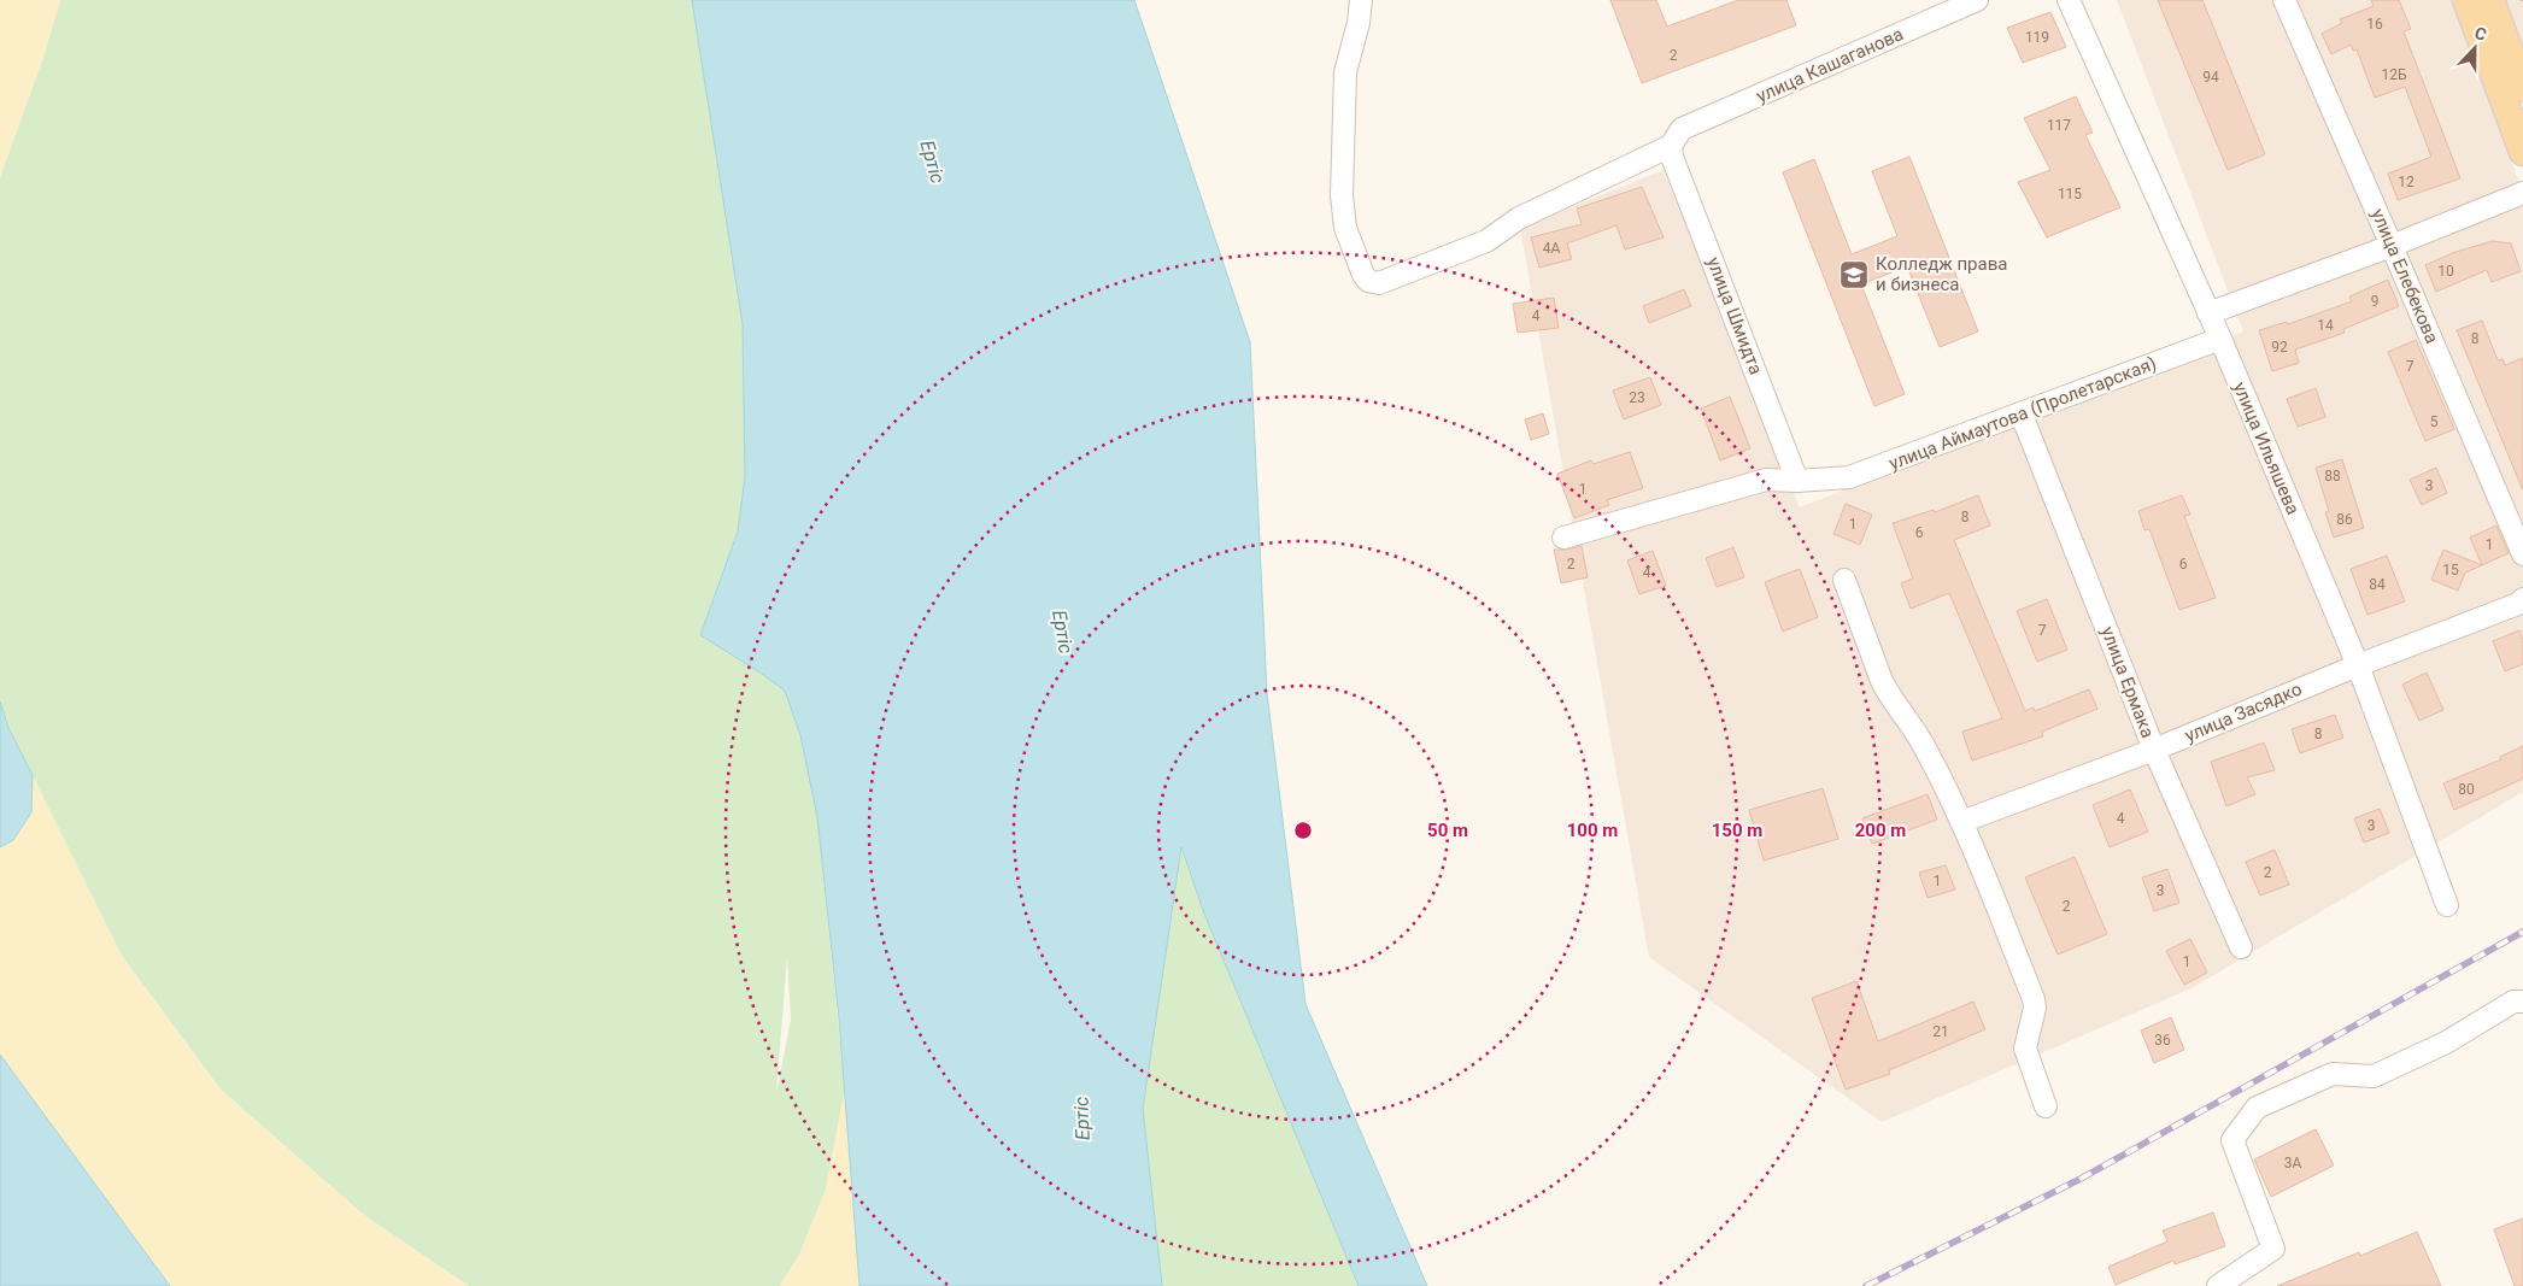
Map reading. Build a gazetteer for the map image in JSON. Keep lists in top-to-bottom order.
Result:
{
  "streets": {
    "street": [
      "улица Кашаганова",
      "улица Елебекова",
      "улица Шмидта",
      "улица Аймаутова (Пролетарская)",
      "улица Ильяшева",
      "улица Ермака",
      "улица Засядко"
    ]
  },
  "crossings": [
    ["улица Кашаганова", "улица Шмидта"],
    ["улица Шмидта", "улица Аймаутова (Пролетарская)"],
    ["улица Аймаутова (Пролетарская)", "улица Ильяшева"],
    ["улица Аймаутова (Пролетарская)", "улица Ермака"],
    ["улица Ильяшева", "улица Засядко"],
    ["улица Ермака", "улица Засядко"]
  ],
  "water": ["Ертіс"],
  "places": {
    "school or university": ["Колледж права и бизнеса"]
  },
  "house_numbers": [
    "16",
    "119",
    "2",
    "12Б",
    "94",
    "117",
    "12",
    "115",
    "4А",
    "10",
    "9",
    "4",
    "14",
    "8",
    "92",
    "7",
    "23",
    "5",
    "88",
    "3",
    "1",
    "8",
    "86",
    "1",
    "6",
    "1",
    "2",
    "6",
    "15",
    "4",
    "84",
    "7",
    "8",
    "80",
    "4",
    "3",
    "2",
    "1",
    "3",
    "2",
    "1",
    "21",
    "36",
    "3А"
  ],
  "north": "top",
  "rings": [
    "50 m",
    "100 m",
    "150 m",
    "200 m"
  ]
}
